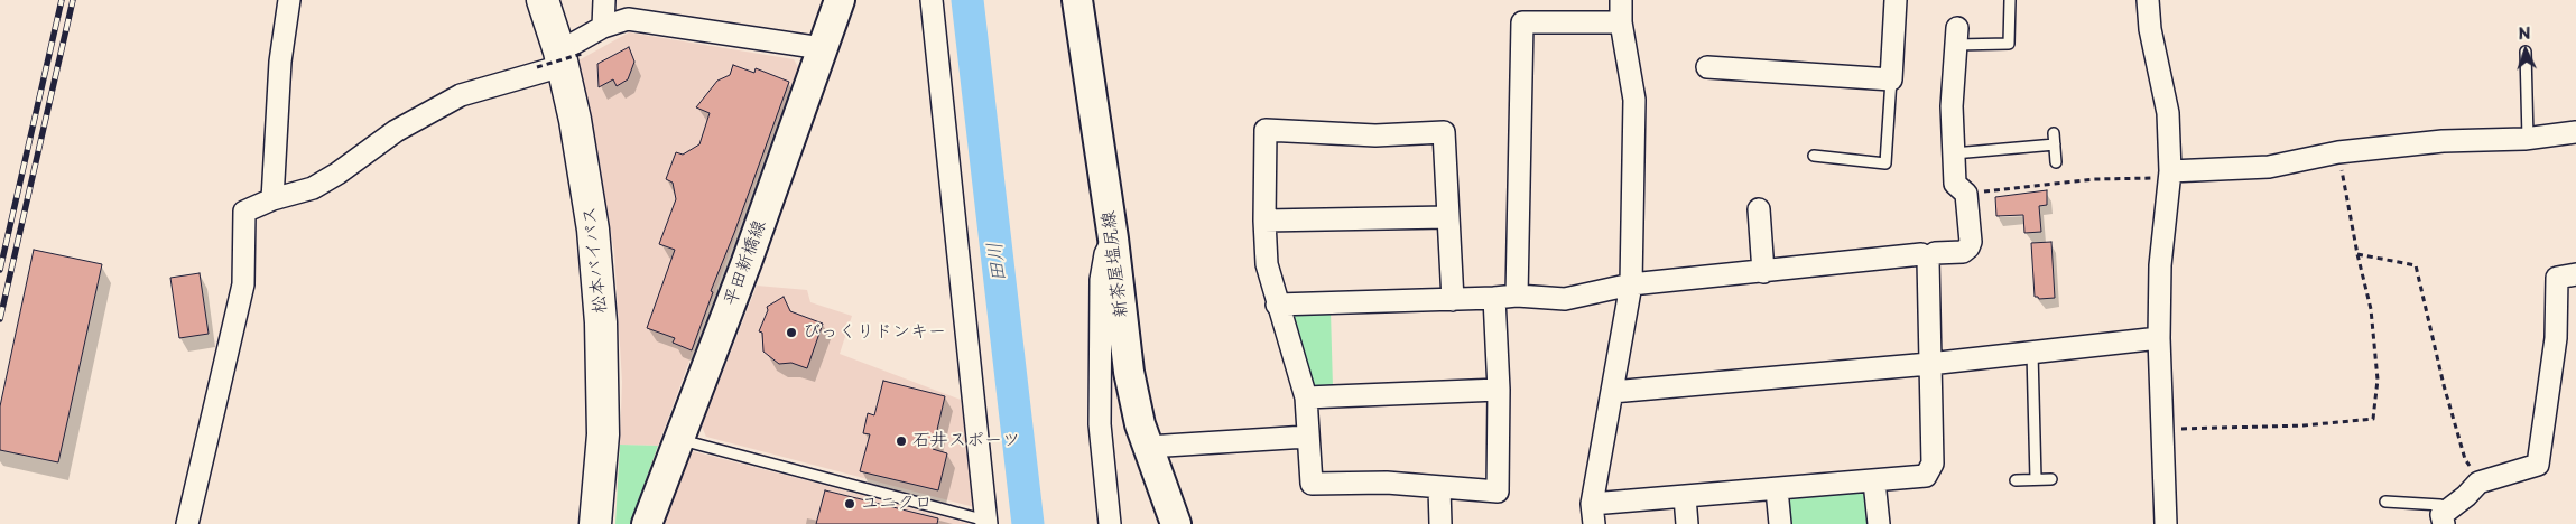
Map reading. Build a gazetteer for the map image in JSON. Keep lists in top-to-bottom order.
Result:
{
  "streets": {
    "highway": ["松本バイパス"],
    "main road": ["平田新橋線", "新茶屋塩尻線"]
  },
  "water": ["田川"],
  "places": ["びっくりドンキー", "石井スポーツ", "ユニクロ"],
  "north": "top"
}
